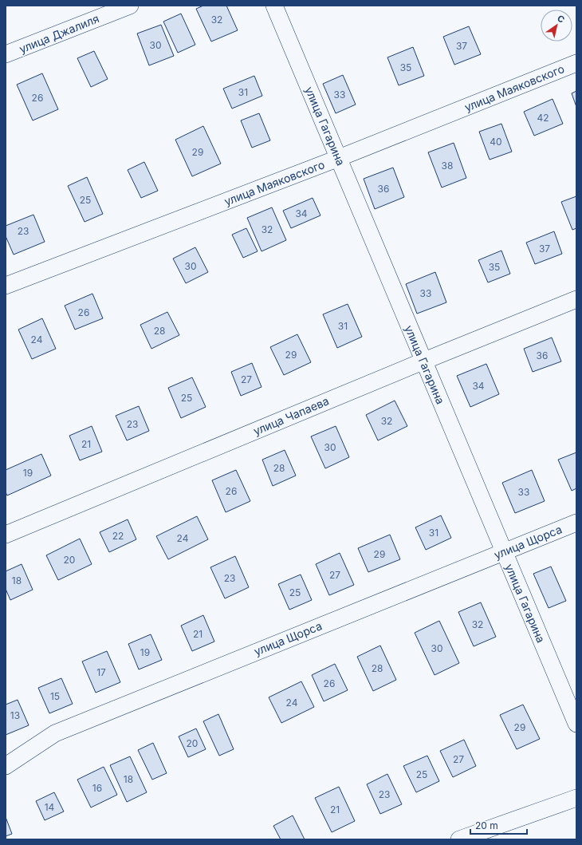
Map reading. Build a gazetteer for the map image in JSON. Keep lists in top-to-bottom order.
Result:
{
  "streets": {
    "street": [
      "улица Джалиля",
      "улица Маяковского",
      "улица Гагарина",
      "улица Чапаева",
      "улица Щорса"
    ]
  },
  "crossings": [
    ["улица Маяковского", "улица Гагарина"],
    ["улица Гагарина", "улица Чапаева"],
    ["улица Гагарина", "улица Щорса"]
  ],
  "house_numbers": [
    "32",
    "30",
    "37",
    "35",
    "31",
    "33",
    "26",
    "42",
    "40",
    "29",
    "38",
    "36",
    "25",
    "34",
    "32",
    "23",
    "37",
    "30",
    "35",
    "33",
    "26",
    "31",
    "28",
    "24",
    "29",
    "36",
    "27",
    "34",
    "25",
    "32",
    "23",
    "21",
    "30",
    "28",
    "19",
    "26",
    "33",
    "31",
    "22",
    "24",
    "29",
    "20",
    "27",
    "23",
    "18",
    "25",
    "32",
    "21",
    "30",
    "19",
    "28",
    "17",
    "26",
    "15",
    "24",
    "13",
    "29",
    "20",
    "27",
    "25",
    "18",
    "16",
    "23",
    "14",
    "21"
  ],
  "scale_bar": "20 m",
  "north": "top right"
}
